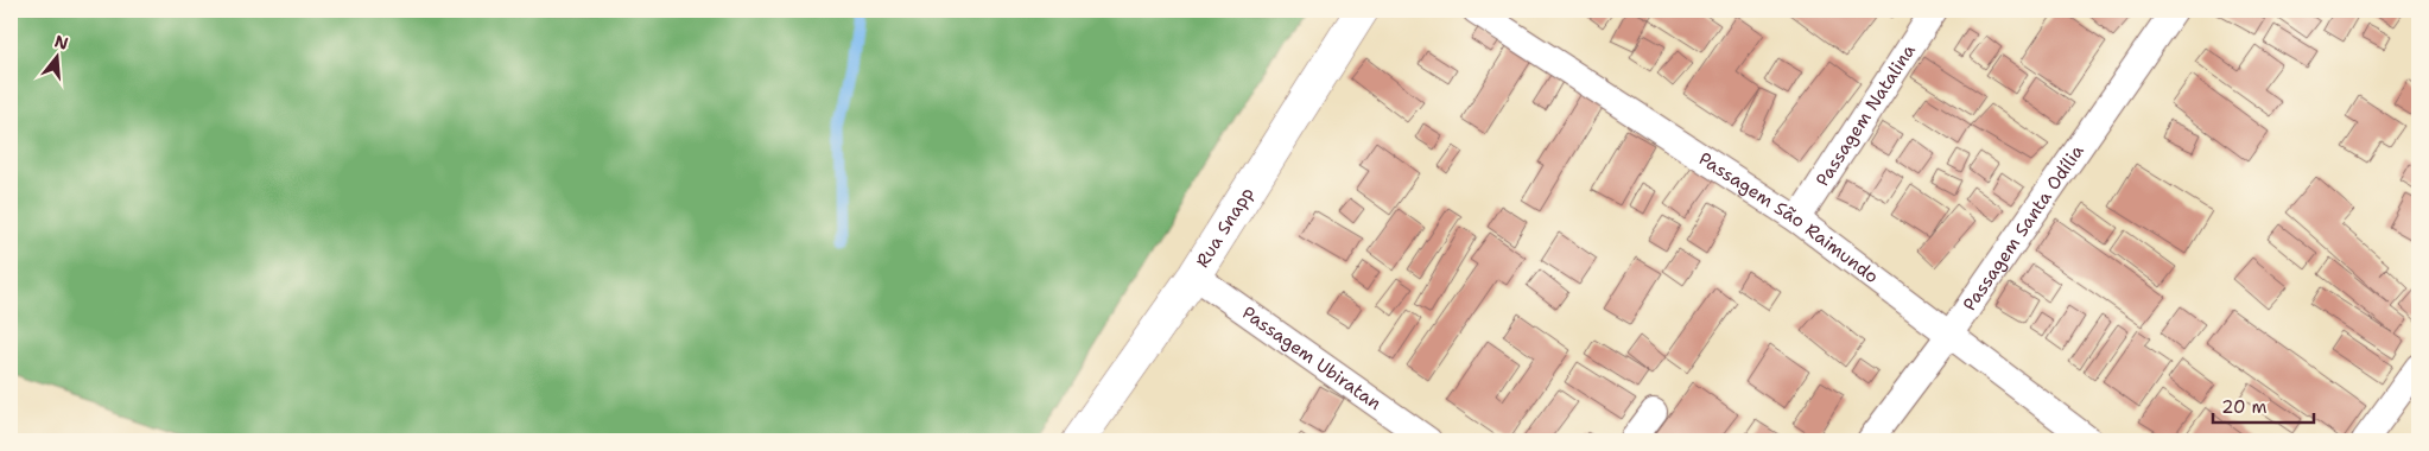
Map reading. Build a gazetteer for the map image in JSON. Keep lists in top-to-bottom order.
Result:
{
  "streets": {
    "main road": ["Rua Snapp"],
    "street": [
      "Passagem Natalina",
      "Passagem São Raimundo",
      "Passagem Santa Odília",
      "Passagem Ubiratan"
    ]
  },
  "crossings": [
    ["Passagem Natalina", "Passagem São Raimundo"],
    ["Passagem São Raimundo", "Passagem Santa Odília"],
    ["Rua Snapp", "Passagem Ubiratan"]
  ],
  "scale_bar": "20 m",
  "north": "top"
}
